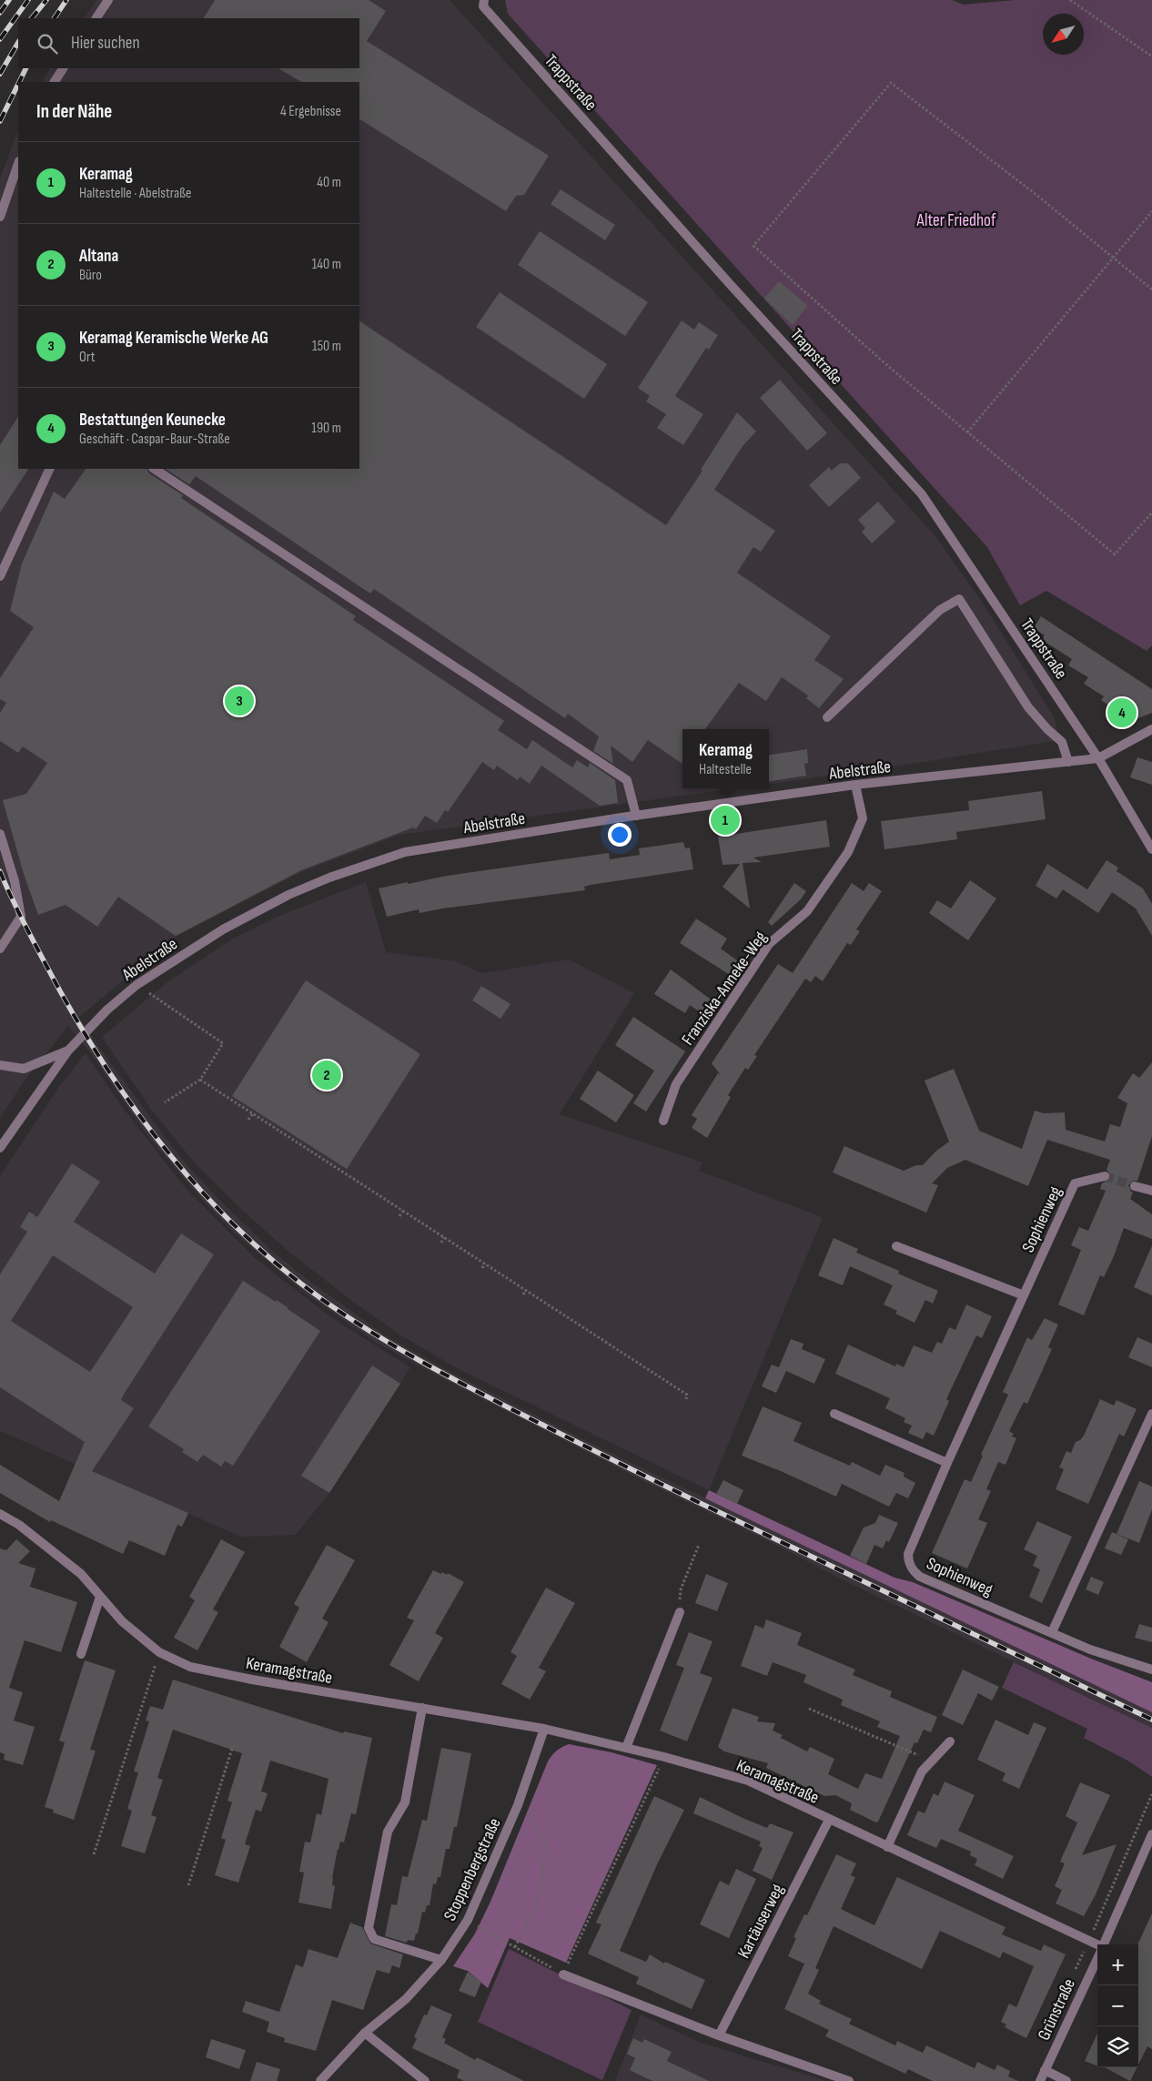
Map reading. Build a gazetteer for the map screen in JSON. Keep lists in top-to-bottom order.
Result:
{
  "streets": {
    "street": [
      "Trappstraße",
      "Abelstraße",
      "Franziska-Anneke-Weg",
      "Sophienweg",
      "Keramagstraße",
      "Stoppenbergstraße",
      "Kartäuserweg",
      "Grünstraße"
    ]
  },
  "crossings": [
    ["Trappstraße", "Abelstraße"],
    ["Abelstraße", "Franziska-Anneke-Weg"],
    ["Keramagstraße", "Stoppenbergstraße"],
    ["Keramagstraße", "Kartäuserweg"]
  ],
  "parks": ["Alter Friedhof"],
  "north": "bottom left",
  "page": {
    "search": "Hier suchen",
    "heading": ["In der Nähe", "4 Ergebnisse"],
    "list": [
      {
        "mark": "1",
        "name": "Keramag",
        "note": "Haltestelle · Abelstraße",
        "value": "40 m"
      },
      {
        "mark": "2",
        "name": "Altana",
        "note": "Büro",
        "value": "140 m"
      },
      {
        "mark": "3",
        "name": "Keramag Keramische Werke AG",
        "note": "Ort",
        "value": "150 m"
      },
      {
        "mark": "4",
        "name": "Bestattungen Keunecke",
        "note": "Geschäft · Caspar-Baur-Straße",
        "value": "190 m"
      }
    ],
    "pins": [
      "3",
      "4",
      "1",
      "2"
    ],
    "popup": ["Keramag", "Haltestelle"],
    "map_buttons": ["+", "−"]
  }
}
